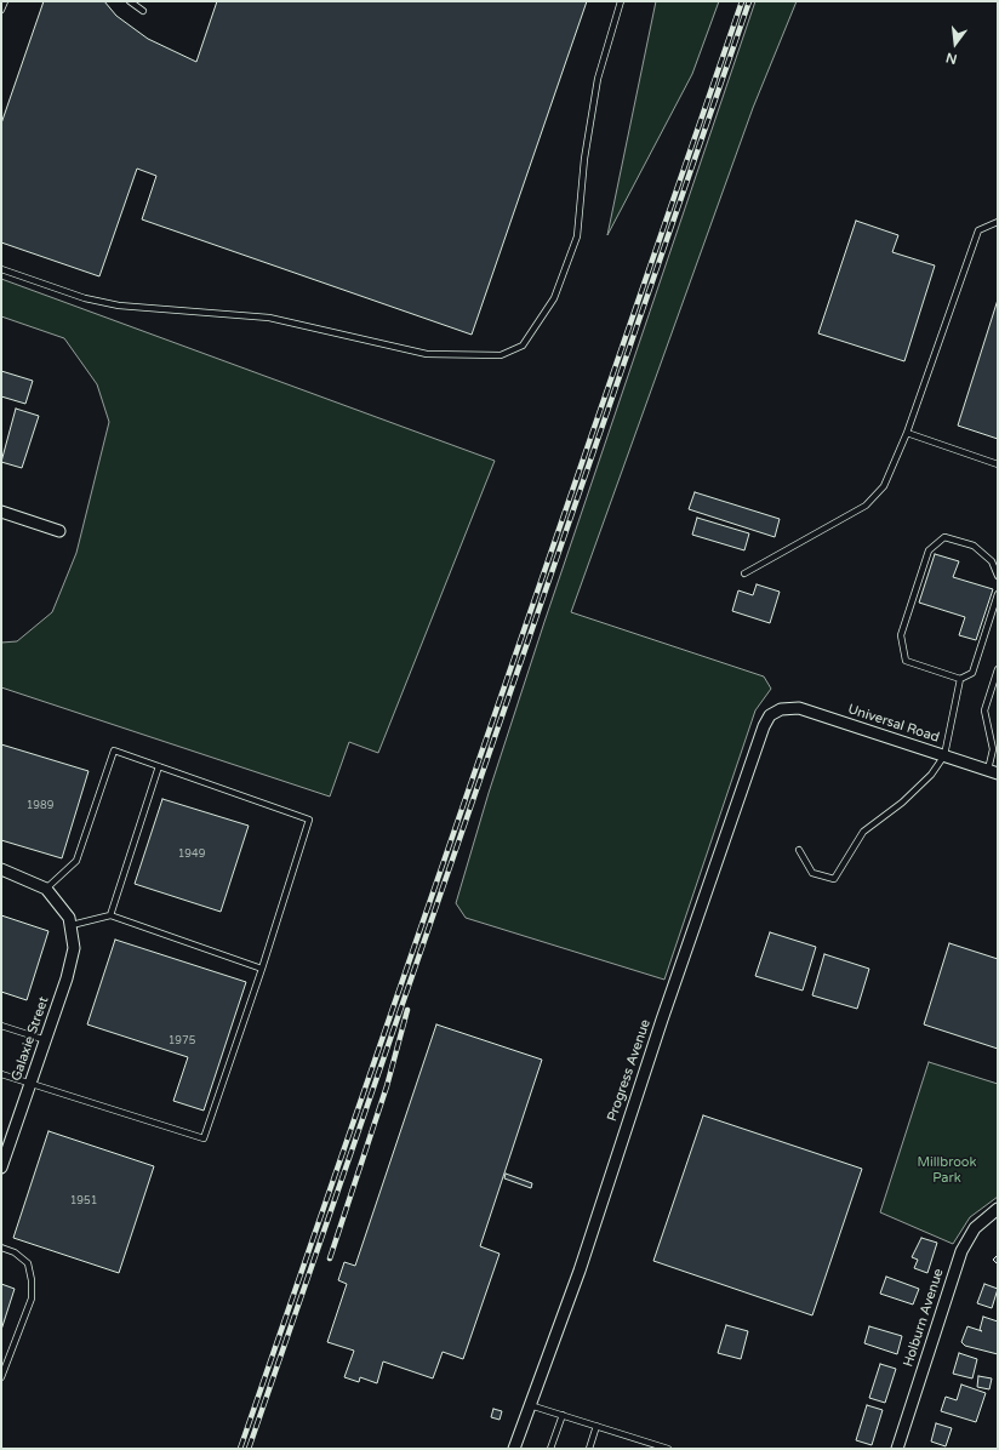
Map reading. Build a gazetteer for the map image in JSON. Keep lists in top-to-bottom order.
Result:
{
  "streets": {
    "street": [
      "Universal Road",
      "Galaxie Street",
      "Progress Avenue",
      "Holburn Avenue"
    ]
  },
  "crossings": [
    ["Universal Road", "Progress Avenue"]
  ],
  "parks": ["Millbrook Park"],
  "house_numbers": [
    "1989",
    "1949",
    "1975",
    "1951"
  ],
  "north": "bottom"
}
